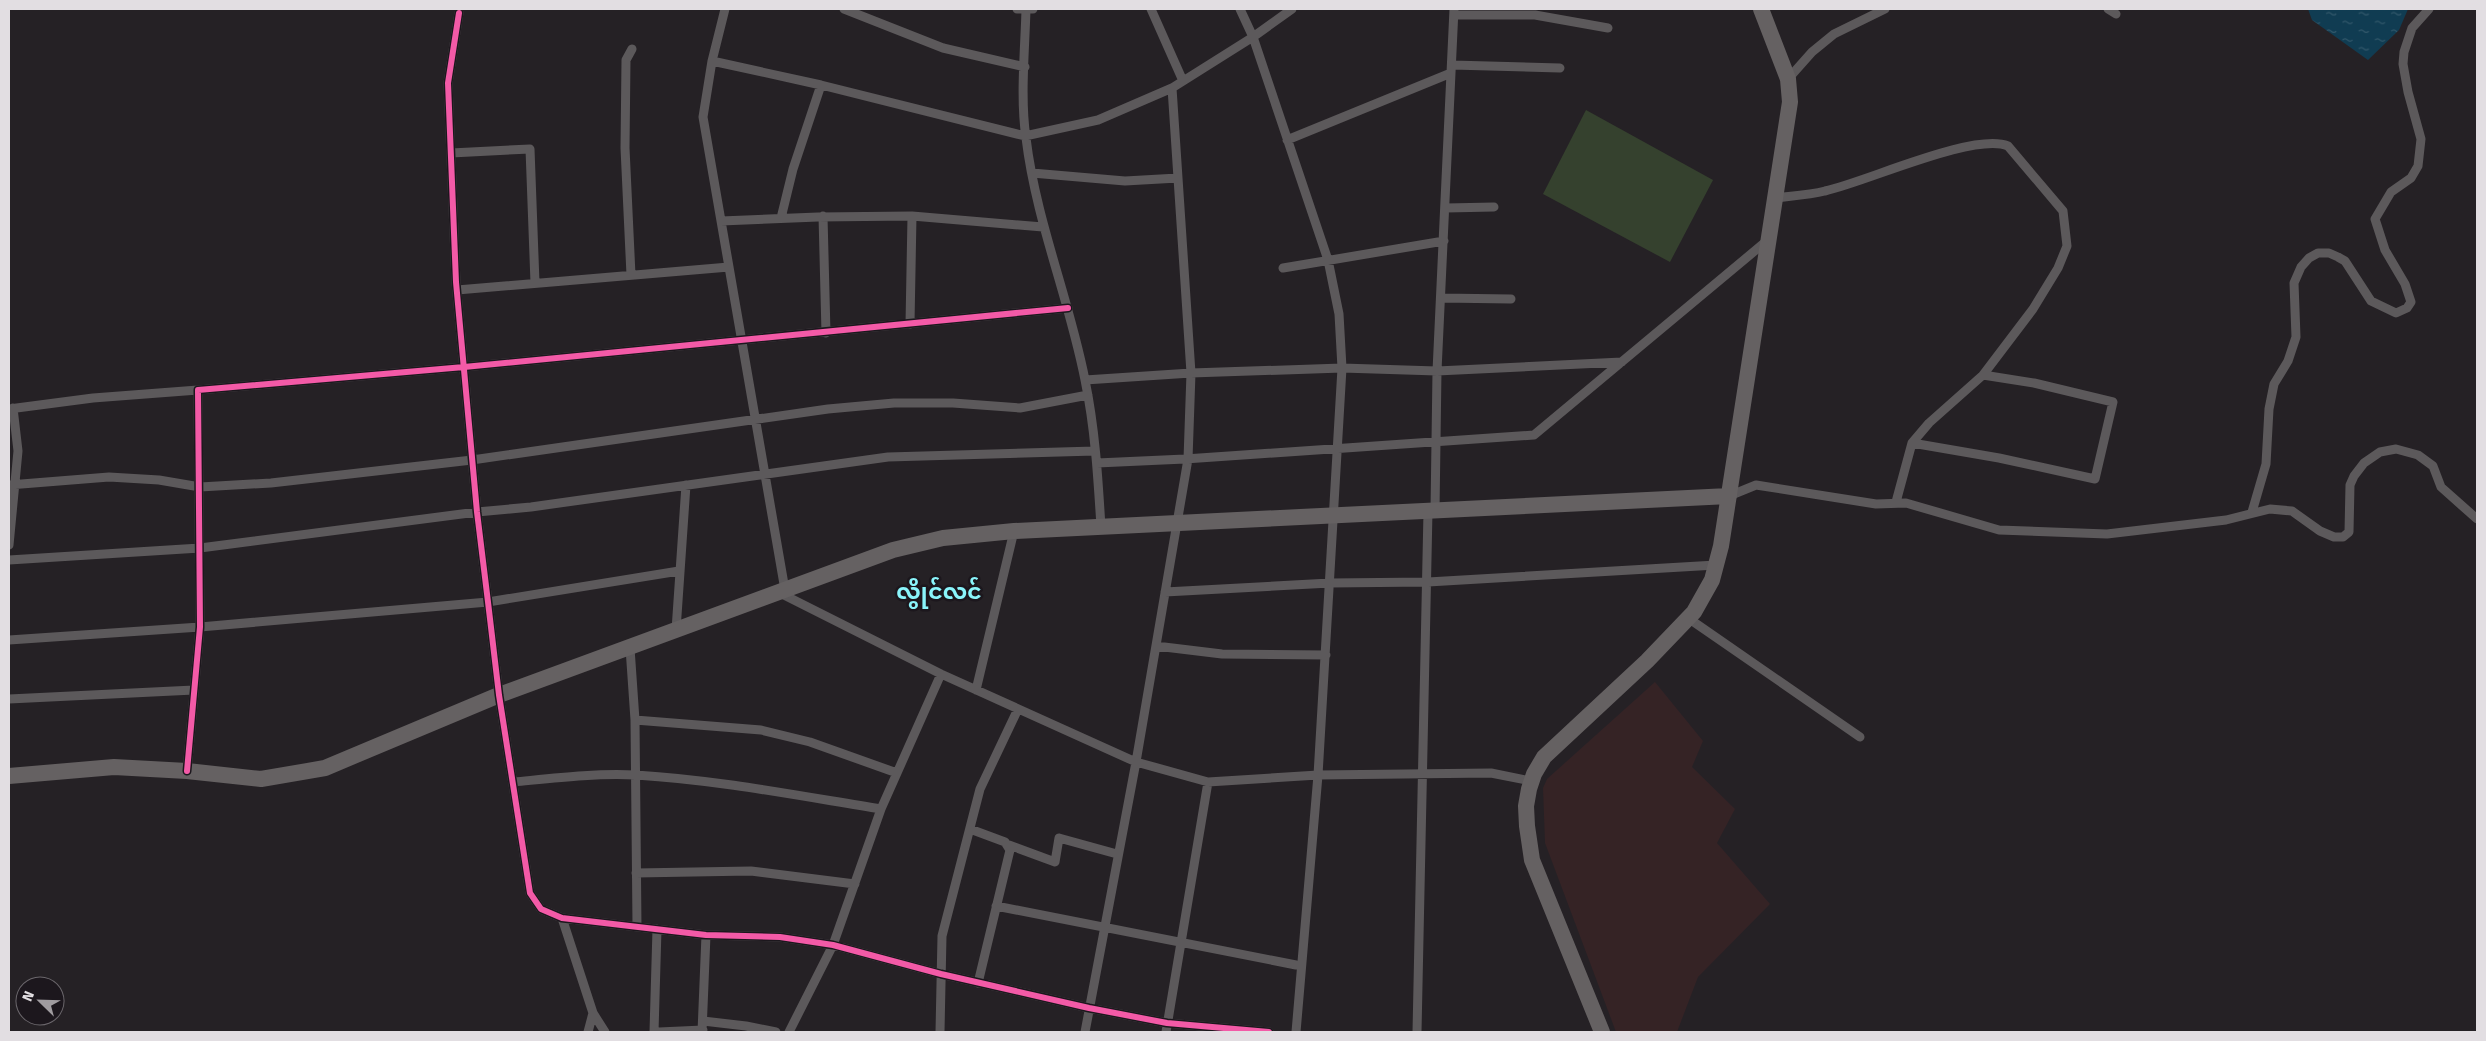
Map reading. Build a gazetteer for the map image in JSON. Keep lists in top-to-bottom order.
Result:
{
  "districts": ["လွိုင်လင်"],
  "north": "top left"
}
